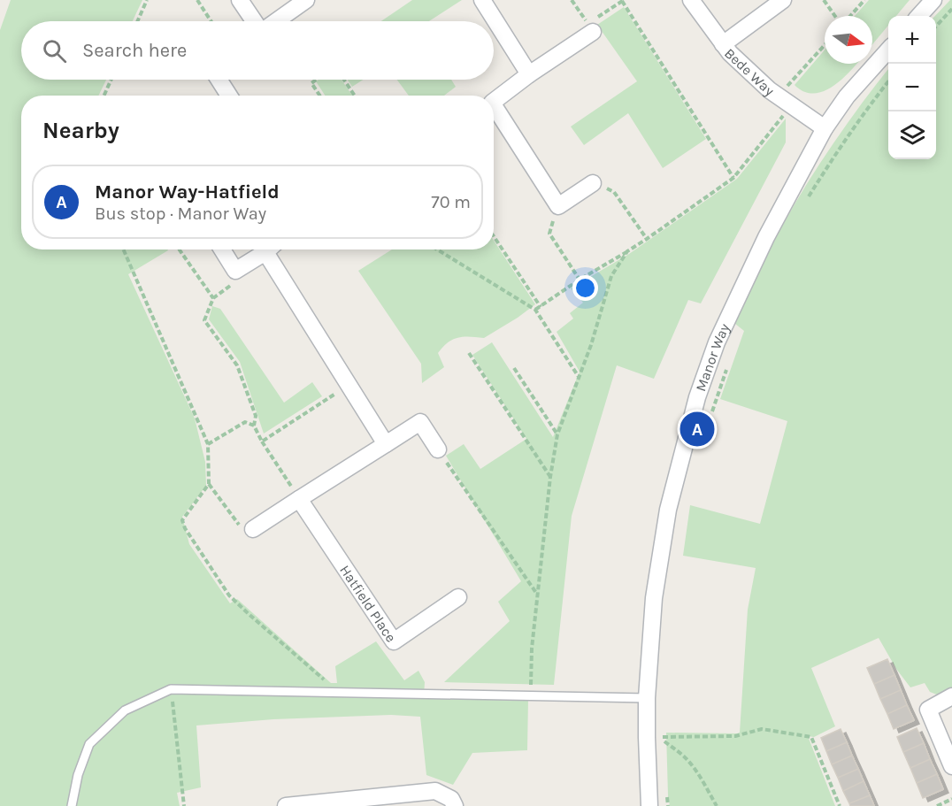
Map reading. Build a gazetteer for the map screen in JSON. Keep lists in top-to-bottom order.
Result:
{
  "streets": {
    "street": ["Bede Way", "Manor Way", "Hatfield Place"]
  },
  "crossings": [
    ["Bede Way", "Manor Way"]
  ],
  "north": "right",
  "page": {
    "map_buttons": ["+", "−"],
    "search": "Search here",
    "heading": "Nearby",
    "list": [
      {
        "mark": "A",
        "name": "Manor Way-Hatfield",
        "note": "Bus stop · Manor Way",
        "value": "70 m"
      }
    ],
    "pins": "A"
  }
}
